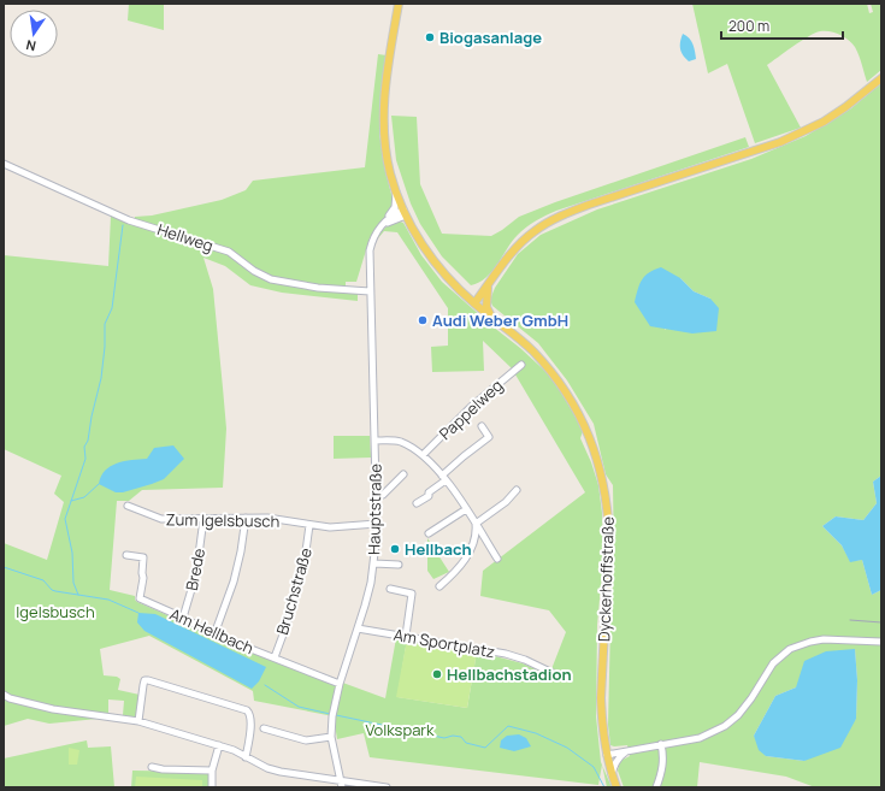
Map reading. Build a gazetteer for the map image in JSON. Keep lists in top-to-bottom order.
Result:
{
  "streets": {
    "main road": ["Dyckerhoffstraße"],
    "street": [
      "Hellweg",
      "Pappelweg",
      "Hauptstraße",
      "Zum Igelsbusch",
      "Brede",
      "Bruchstraße",
      "Am Hellbach",
      "Am Sportplatz"
    ]
  },
  "crossings": [
    ["Hellweg", "Hauptstraße"],
    ["Hauptstraße", "Zum Igelsbusch"],
    ["Hauptstraße", "Dyckerhoffstraße"],
    ["Hauptstraße", "Am Hellbach"],
    ["Hauptstraße", "Am Sportplatz"],
    ["Zum Igelsbusch", "Brede"],
    ["Zum Igelsbusch", "Bruchstraße"],
    ["Brede", "Am Hellbach"],
    ["Bruchstraße", "Am Hellbach"]
  ],
  "parks": ["Igelsbusch", "Volkspark"],
  "places": [
    "Biogasanlage",
    "Audi Weber GmbH",
    "Hellbach",
    "Hellbachstadion"
  ],
  "scale_bar": "200 m",
  "north": "bottom"
}
